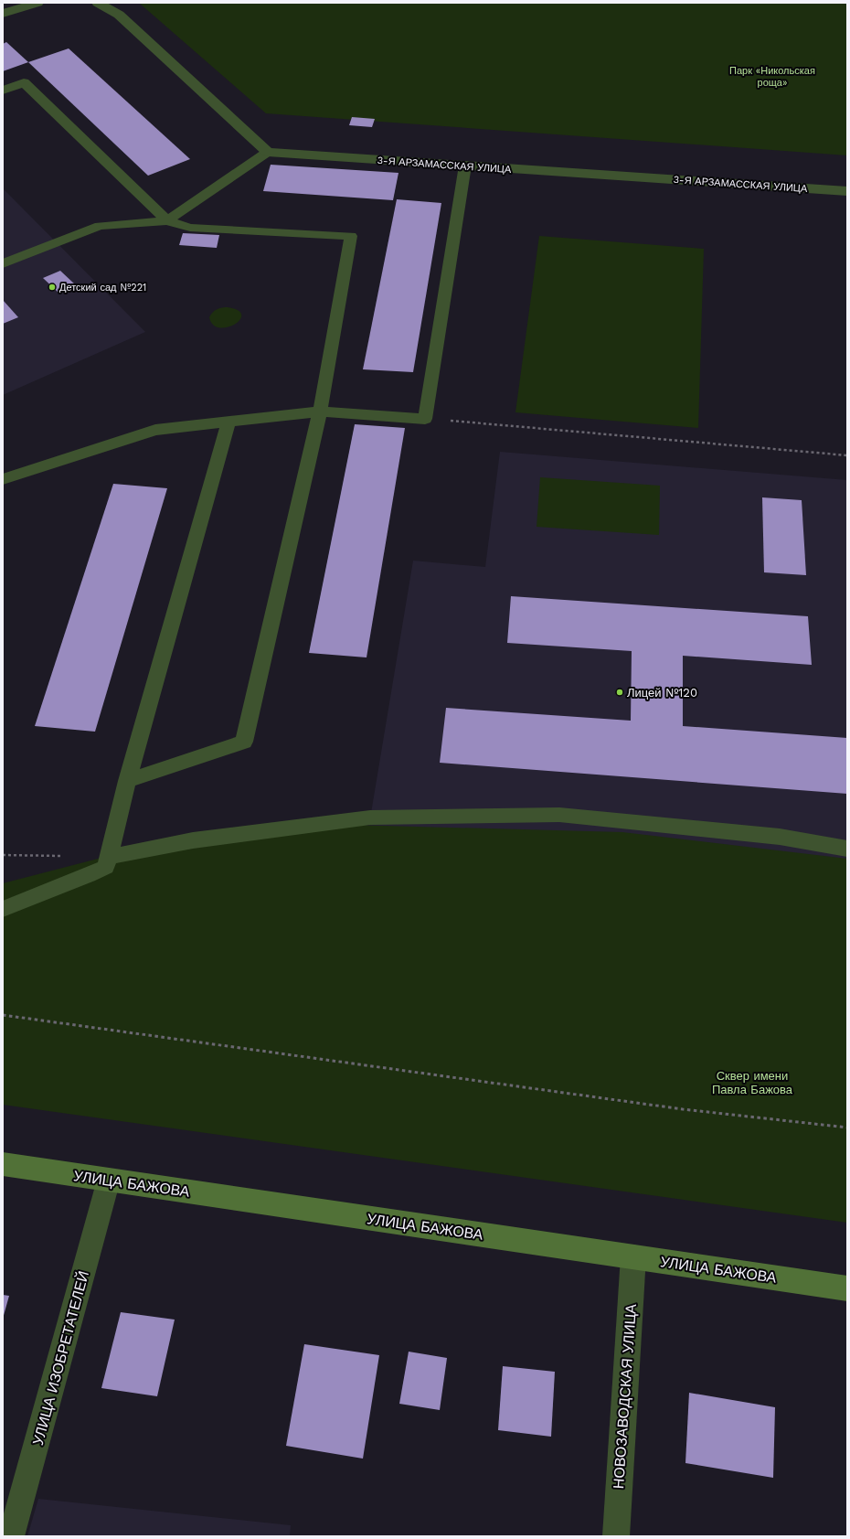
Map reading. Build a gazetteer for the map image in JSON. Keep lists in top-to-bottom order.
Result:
{
  "streets": {
    "main road": ["УЛИЦА БАЖОВА"],
    "street": ["3-Я АРЗАМАССКАЯ УЛИЦА", "УЛИЦА ИЗОБРЕТАТЕЛЕЙ", "НОВОЗАВОДСКАЯ УЛИЦА"]
  },
  "crossings": [
    ["УЛИЦА БАЖОВА", "УЛИЦА ИЗОБРЕТАТЕЛЕЙ"],
    ["УЛИЦА БАЖОВА", "НОВОЗАВОДСКАЯ УЛИЦА"]
  ],
  "parks": ["Парк «Никольская роща»", "Сквер имени Павла Бажова"],
  "places": ["Детский сад №221", "Лицей №120"]
}
